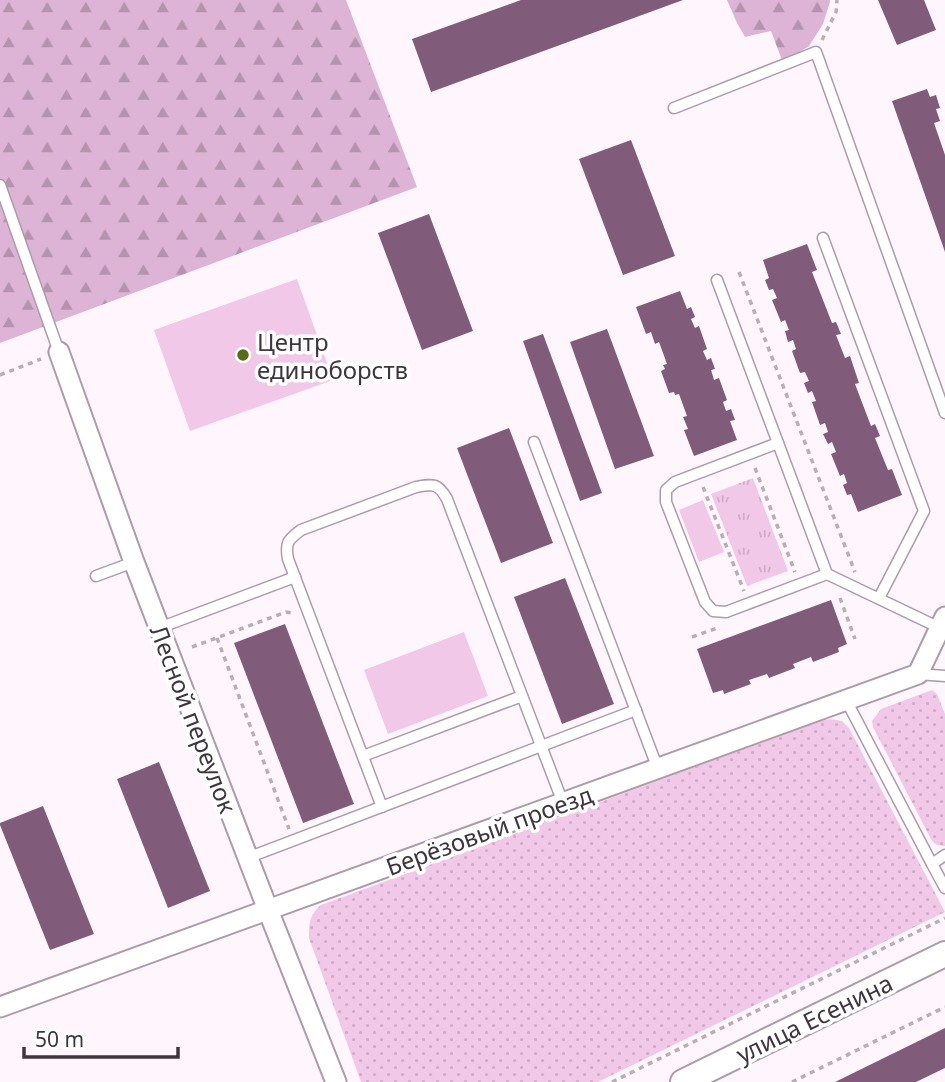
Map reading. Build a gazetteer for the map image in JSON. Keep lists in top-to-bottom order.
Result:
{
  "streets": {
    "street": ["Лесной переулок", "Берёзовый проезд", "улица Есенина"]
  },
  "crossings": [
    ["Лесной переулок", "Берёзовый проезд"]
  ],
  "places": ["Центр единоборств"],
  "scale_bar": "50 m"
}
